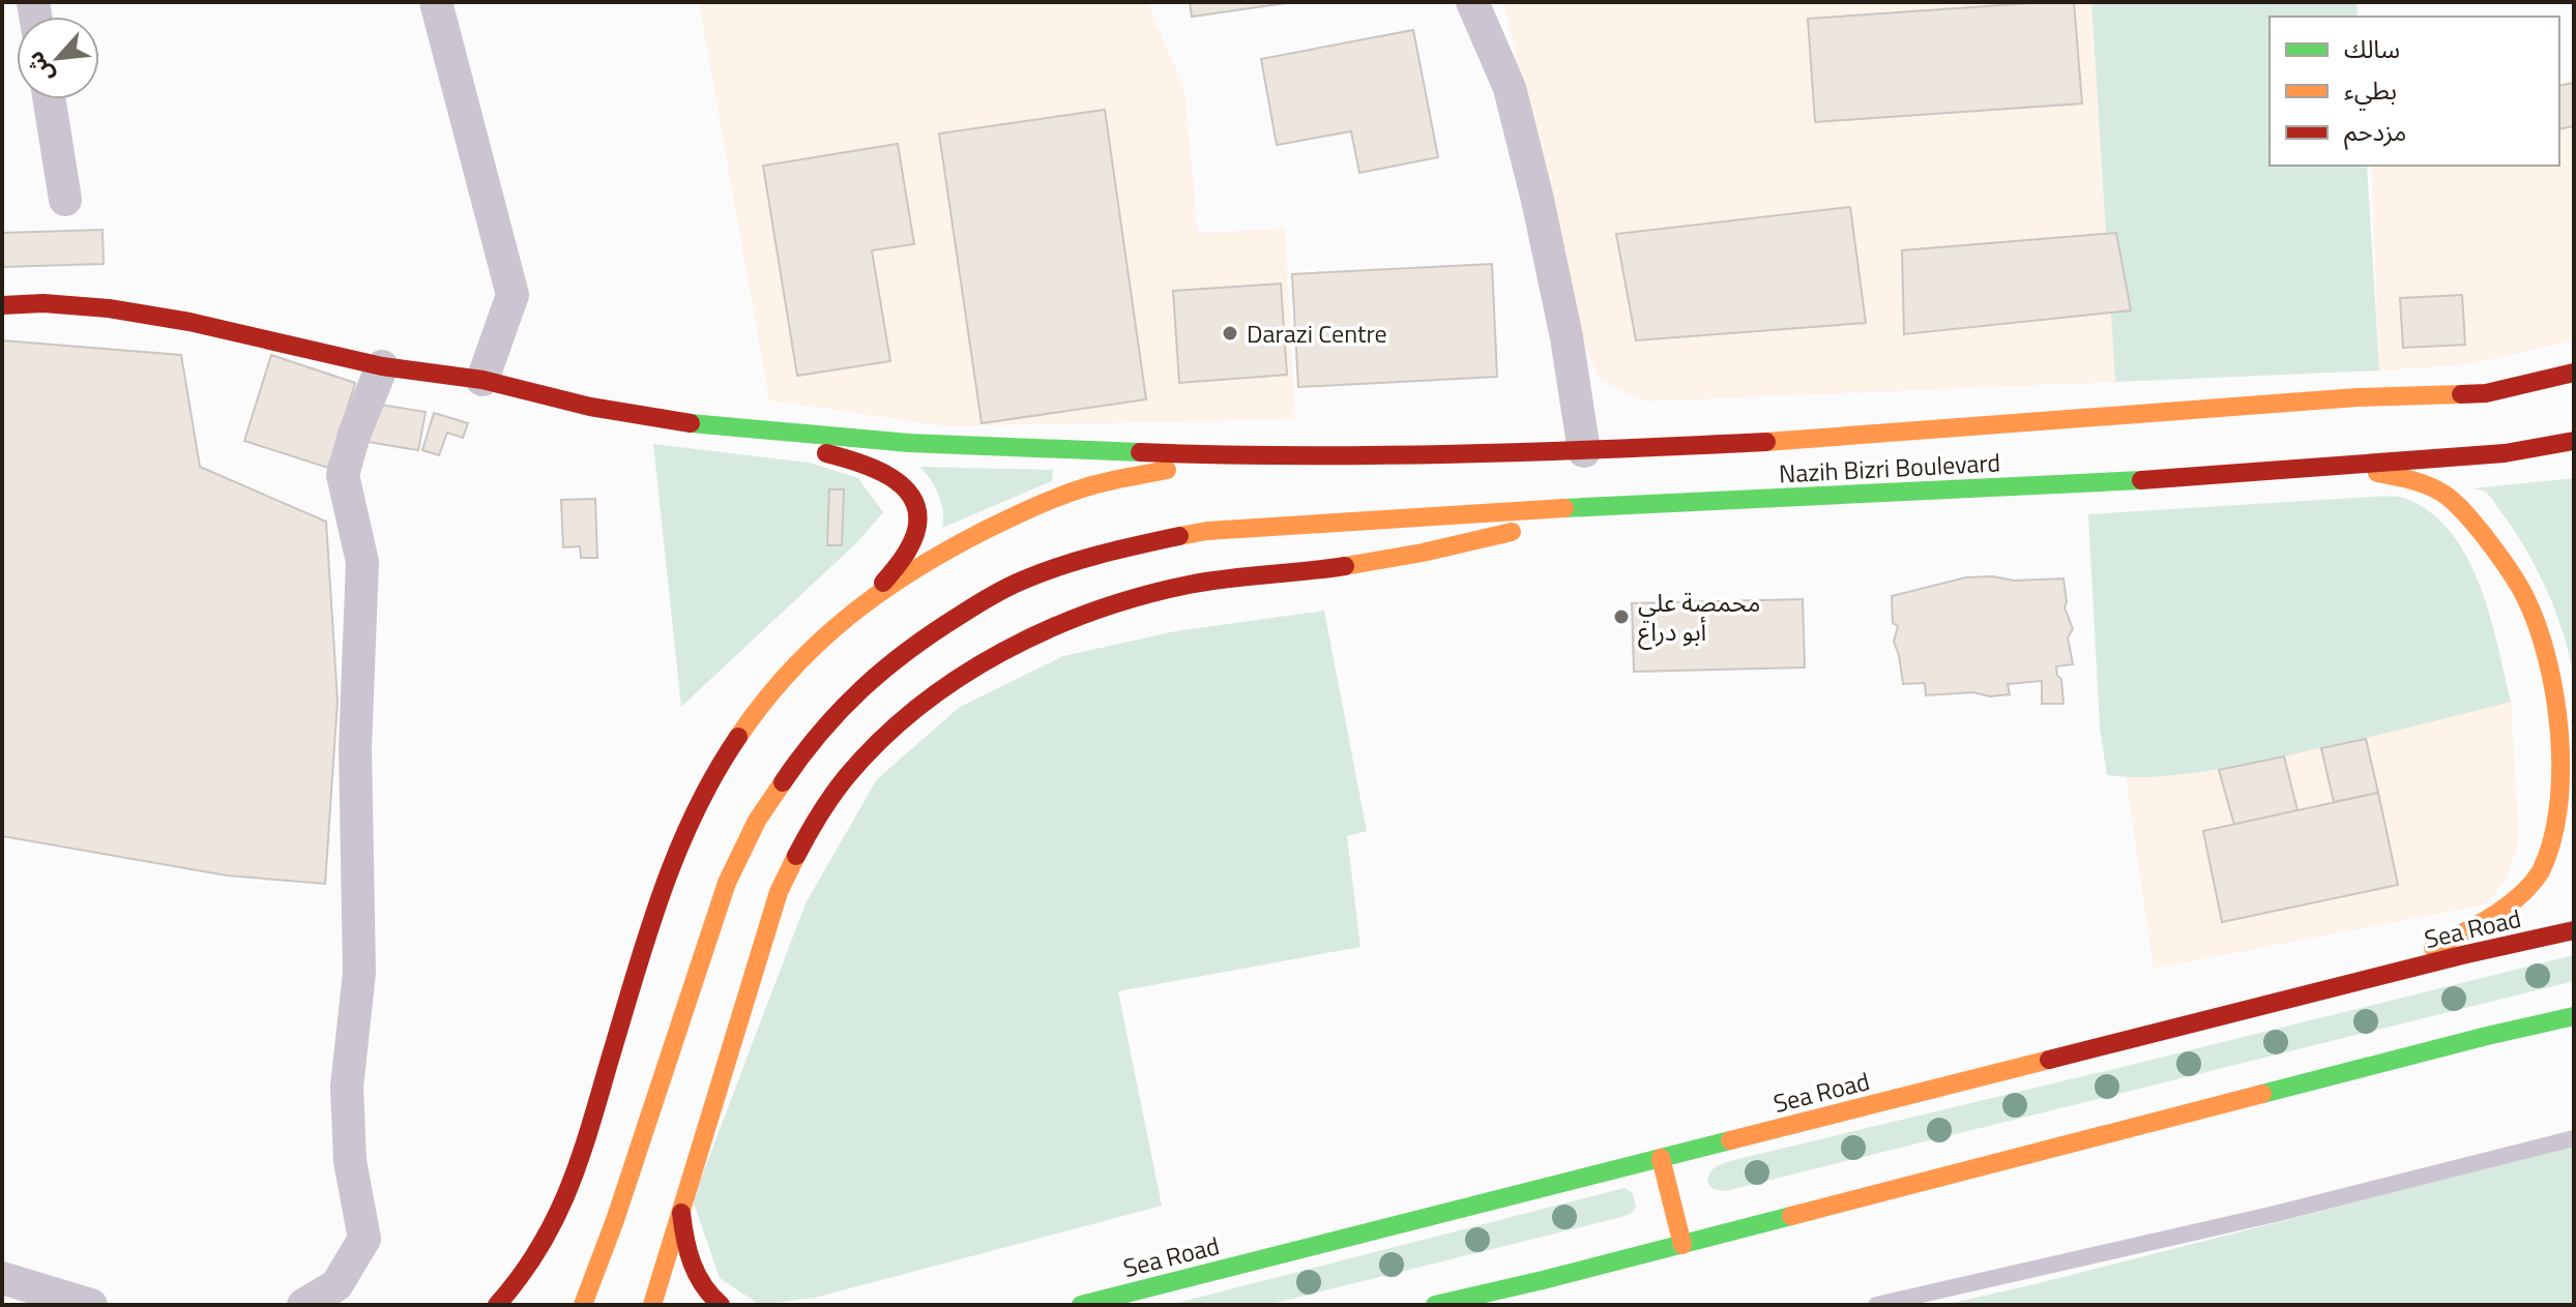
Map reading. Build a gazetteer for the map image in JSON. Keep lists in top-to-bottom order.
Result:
{
  "streets": {
    "main road": ["Nazih Bizri Boulevard", "Sea Road"]
  },
  "places": ["Darazi Centre", "محمصة علي أبو دراع"],
  "legend": ["سالك", "بطيء", "مزدحم"],
  "north": "bottom left"
}
